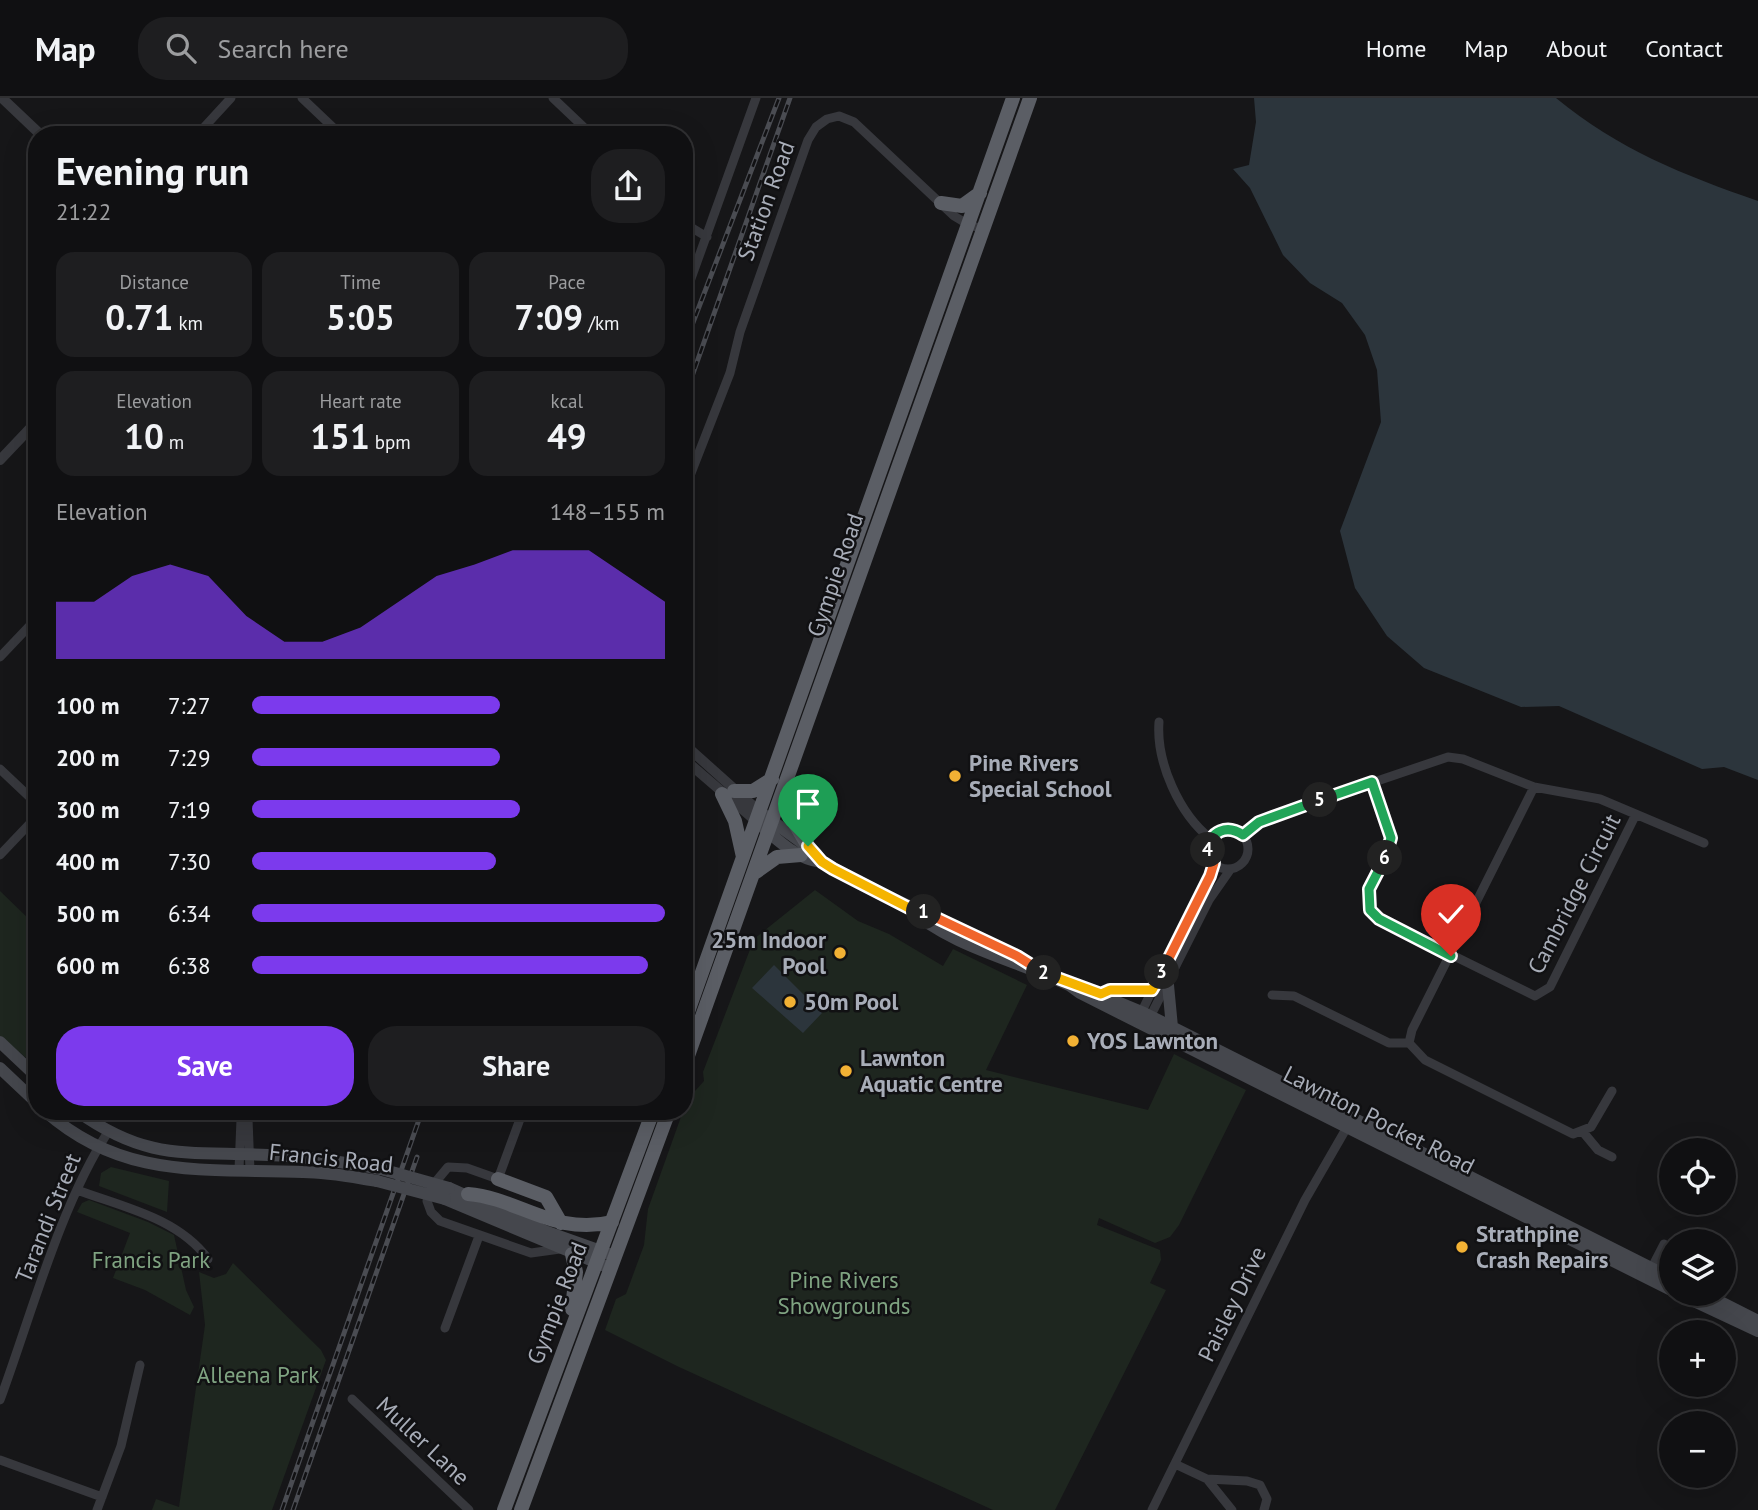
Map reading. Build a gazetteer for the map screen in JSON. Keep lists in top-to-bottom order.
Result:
{
  "streets": {
    "highway": ["Gympie Road"],
    "main road": ["Lawnton Pocket Road", "Francis Road"],
    "street": [
      "Station Road",
      "Cambridge Circuit",
      "Tarandi Street",
      "Paisley Drive",
      "Muller Lane"
    ]
  },
  "crossings": [
    ["Station Road", "Gympie Road"],
    ["Gympie Road", "Lawnton Pocket Road"],
    ["Gympie Road", "Francis Road"],
    ["Lawnton Pocket Road", "Paisley Drive"],
    ["Francis Road", "Tarandi Street"]
  ],
  "parks": ["Francis Park", "Pine Rivers Showgrounds", "Alleena Park"],
  "places": [
    "Pine Rivers Special School",
    "25m Indoor Pool",
    "50m Pool",
    "YOS Lawnton",
    "Lawnton Aquatic Centre",
    "Strathpine Crash Repairs"
  ],
  "page": {
    "header": "Map",
    "search": "Search here",
    "nav": [
      "Home",
      "Map",
      "About",
      "Contact"
    ],
    "heading": ["Evening run", "21:22"],
    "stats": [
      ["Distance", "0.71 km"],
      ["Time", "5:05"],
      ["Pace", "7:09 /km"],
      ["Elevation", "10 m"],
      ["Heart rate", "151 bpm"],
      ["kcal", "49"]
    ],
    "chart": ["Elevation", "148–155 m"],
    "list": [
      {
        "name": "100 m",
        "note": "7:27"
      },
      {
        "name": "200 m",
        "note": "7:29"
      },
      {
        "name": "300 m",
        "note": "7:19"
      },
      {
        "name": "400 m",
        "note": "7:30"
      },
      {
        "name": "500 m",
        "note": "6:34"
      },
      {
        "name": "600 m",
        "note": "6:38"
      }
    ],
    "pins": [
      "5",
      "4",
      "6",
      "1",
      "3",
      "2"
    ],
    "buttons": ["Save", "Share"],
    "map_buttons": ["+", "−"]
  }
}
